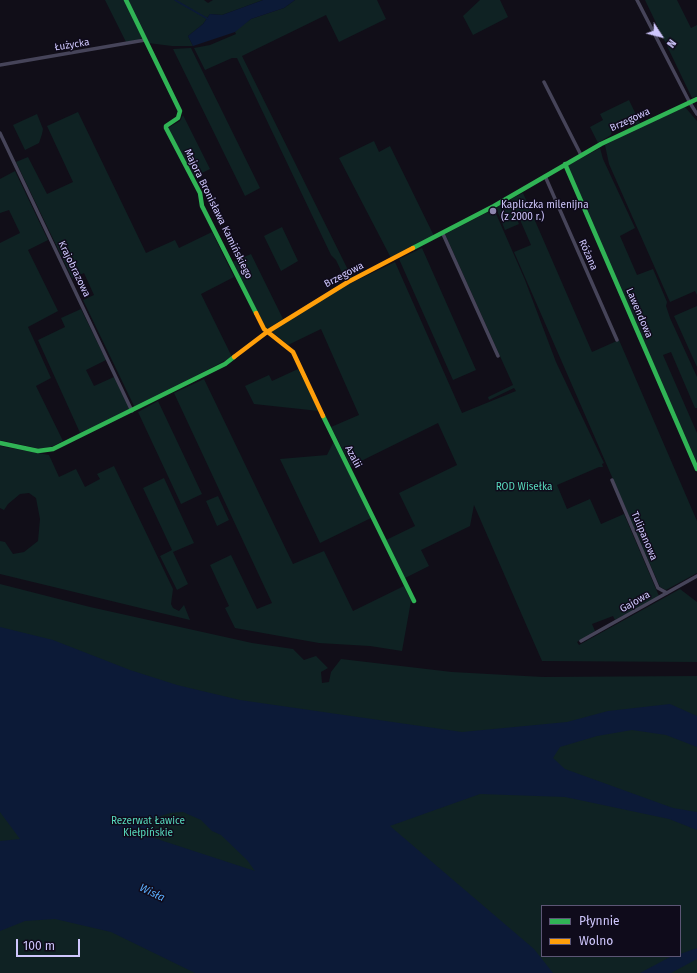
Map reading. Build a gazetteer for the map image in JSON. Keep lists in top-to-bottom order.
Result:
{
  "streets": {
    "street": [
      "Łużycka",
      "Brzegowa",
      "Majora Bronisława Kamińskiego",
      "Różana",
      "Krajobrazowa",
      "Lawendowa",
      "Azalii",
      "Tulipanowa",
      "Gajowa"
    ]
  },
  "crossings": [
    ["Łużycka", "Majora Bronisława Kamińskiego"],
    ["Brzegowa", "Majora Bronisława Kamińskiego"],
    ["Brzegowa", "Różana"],
    ["Brzegowa", "Krajobrazowa"],
    ["Brzegowa", "Lawendowa"],
    ["Brzegowa", "Azalii"],
    ["Majora Bronisława Kamińskiego", "Azalii"],
    ["Tulipanowa", "Gajowa"]
  ],
  "water": ["Wisła"],
  "parks": ["ROD Wisełka", "Rezerwat Ławice Kiełpińskie"],
  "places": ["Kapliczka milenijna (z 2000 r.)"],
  "legend": ["Płynnie", "Wolno"],
  "scale_bar": "100 m",
  "north": "bottom right"
}
